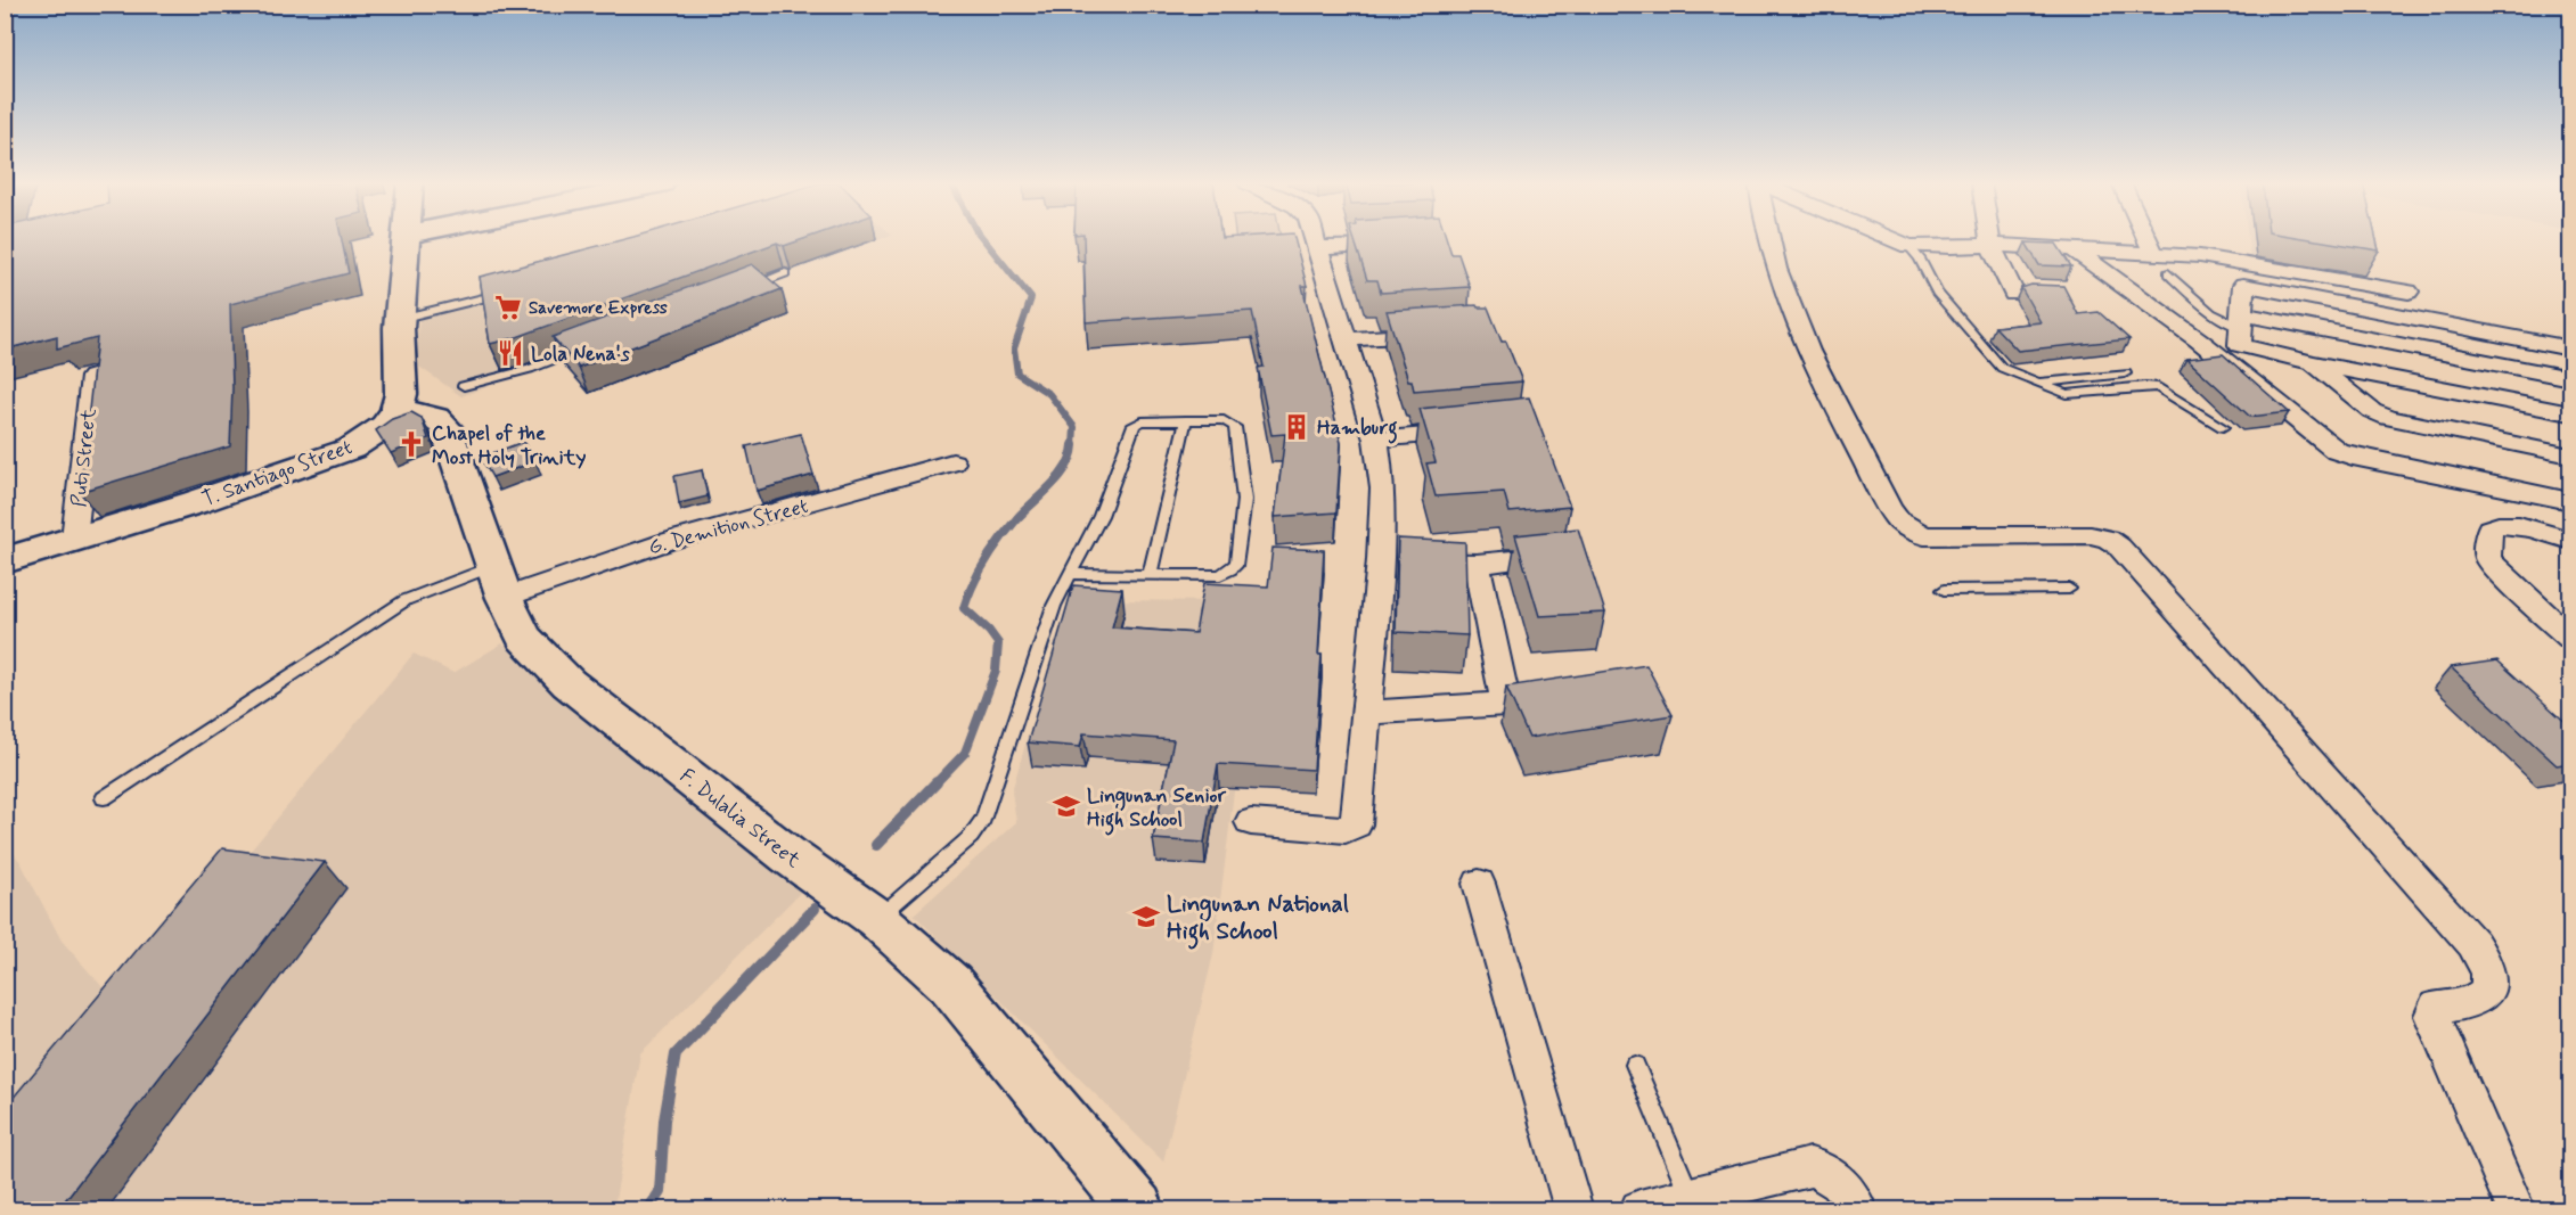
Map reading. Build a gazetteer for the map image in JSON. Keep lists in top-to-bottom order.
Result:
{
  "streets": {
    "street": [
      "Puti Street",
      "T. Santiago Street",
      "G. Demition Street",
      "F. Dulalia Street"
    ]
  },
  "crossings": [
    ["Puti Street", "T. Santiago Street"],
    ["T. Santiago Street", "F. Dulalia Street"],
    ["G. Demition Street", "F. Dulalia Street"]
  ],
  "places": {
    "supermarket": ["Savemore Express"],
    "restaurant": ["Lola Nena's"],
    "building": ["Hamburg"],
    "church": ["Chapel of the Most Holy Trinity"],
    "school or university": ["Lingunan Senior High School", "Lingunan National High School"]
  }
}
